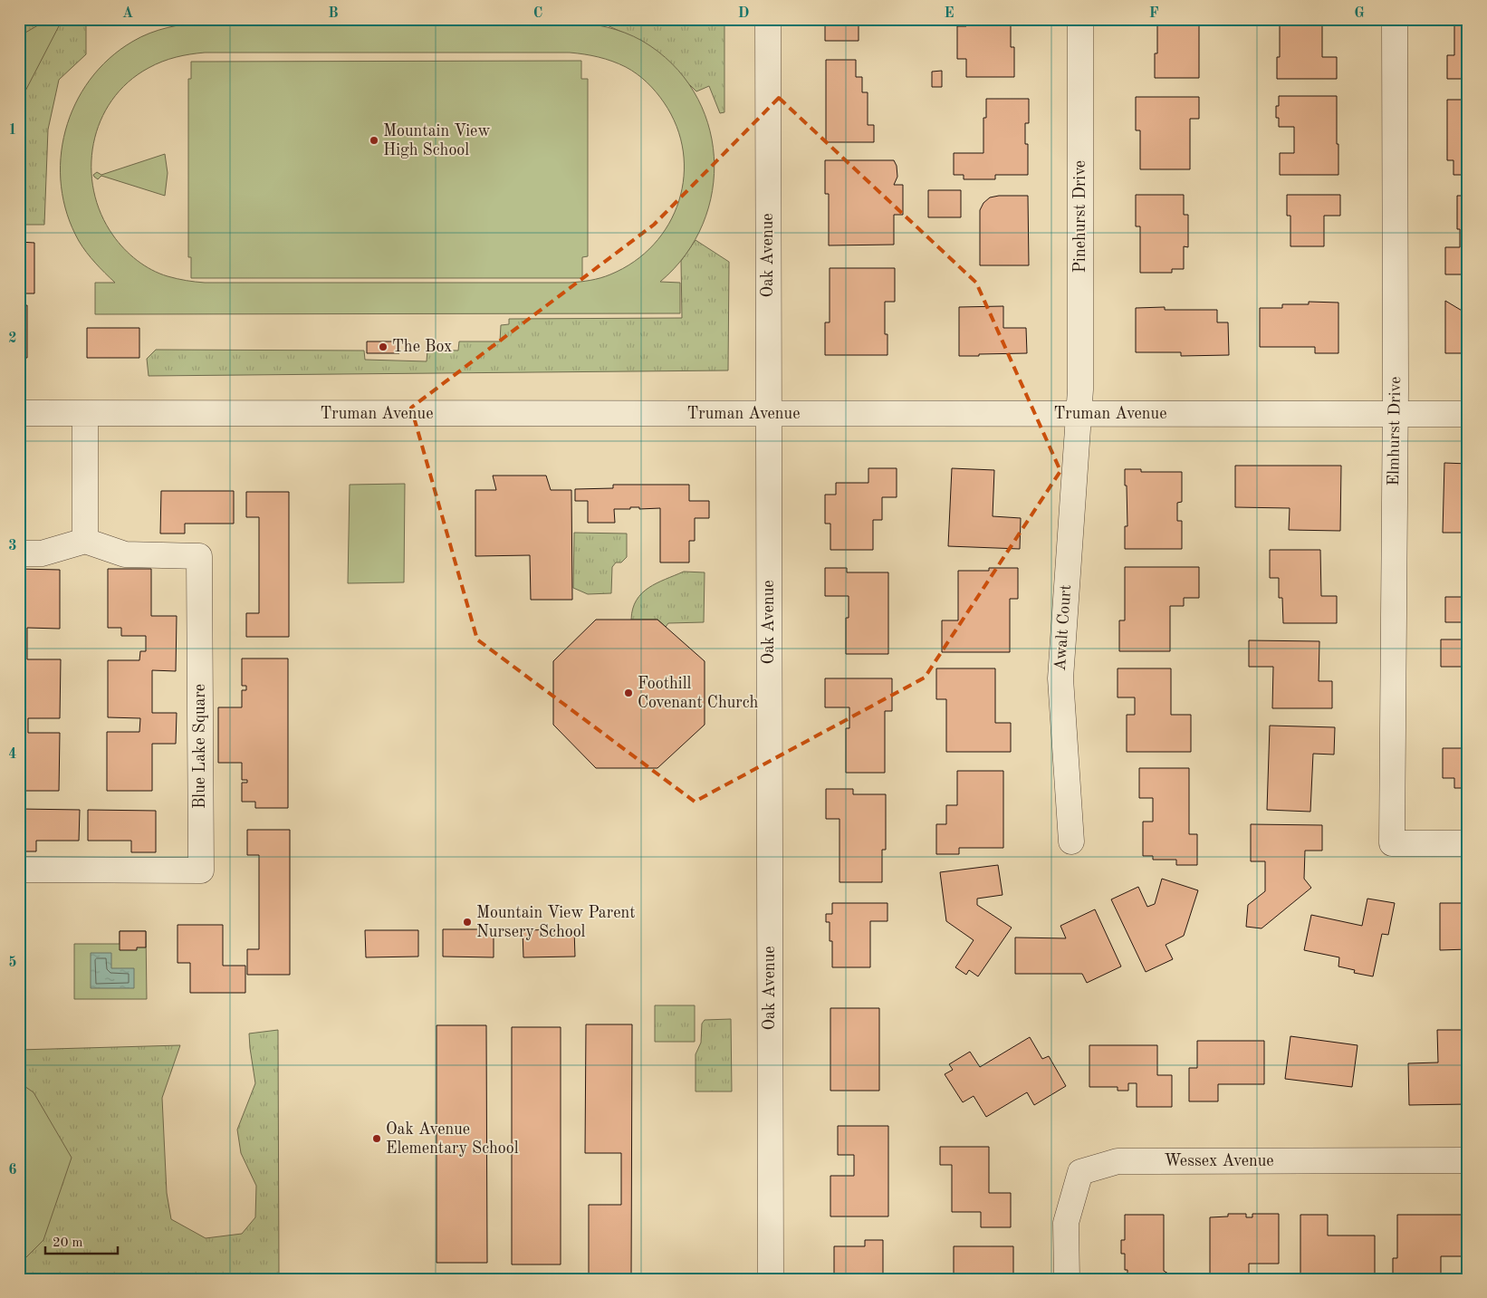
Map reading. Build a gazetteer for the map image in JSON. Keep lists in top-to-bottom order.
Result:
{
  "streets": {
    "street": [
      "Pinehurst Drive",
      "Oak Avenue",
      "Truman Avenue",
      "Elmhurst Drive",
      "Awalt Court",
      "Blue Lake Square",
      "Wessex Avenue"
    ]
  },
  "crossings": [
    ["Pinehurst Drive", "Truman Avenue"],
    ["Pinehurst Drive", "Awalt Court"],
    ["Oak Avenue", "Truman Avenue"],
    ["Truman Avenue", "Elmhurst Drive"],
    ["Truman Avenue", "Awalt Court"]
  ],
  "places": [
    "Mountain View High School",
    "The Box",
    "Foothill Covenant Church",
    "Mountain View Parent Nursery School",
    "Oak Avenue Elementary School"
  ],
  "scale_bar": "20 m",
  "grid": {
    "columns": [
      "A",
      "B",
      "C",
      "D",
      "E",
      "F",
      "G"
    ],
    "rows": [
      "1",
      "2",
      "3",
      "4",
      "5",
      "6"
    ]
  }
}
